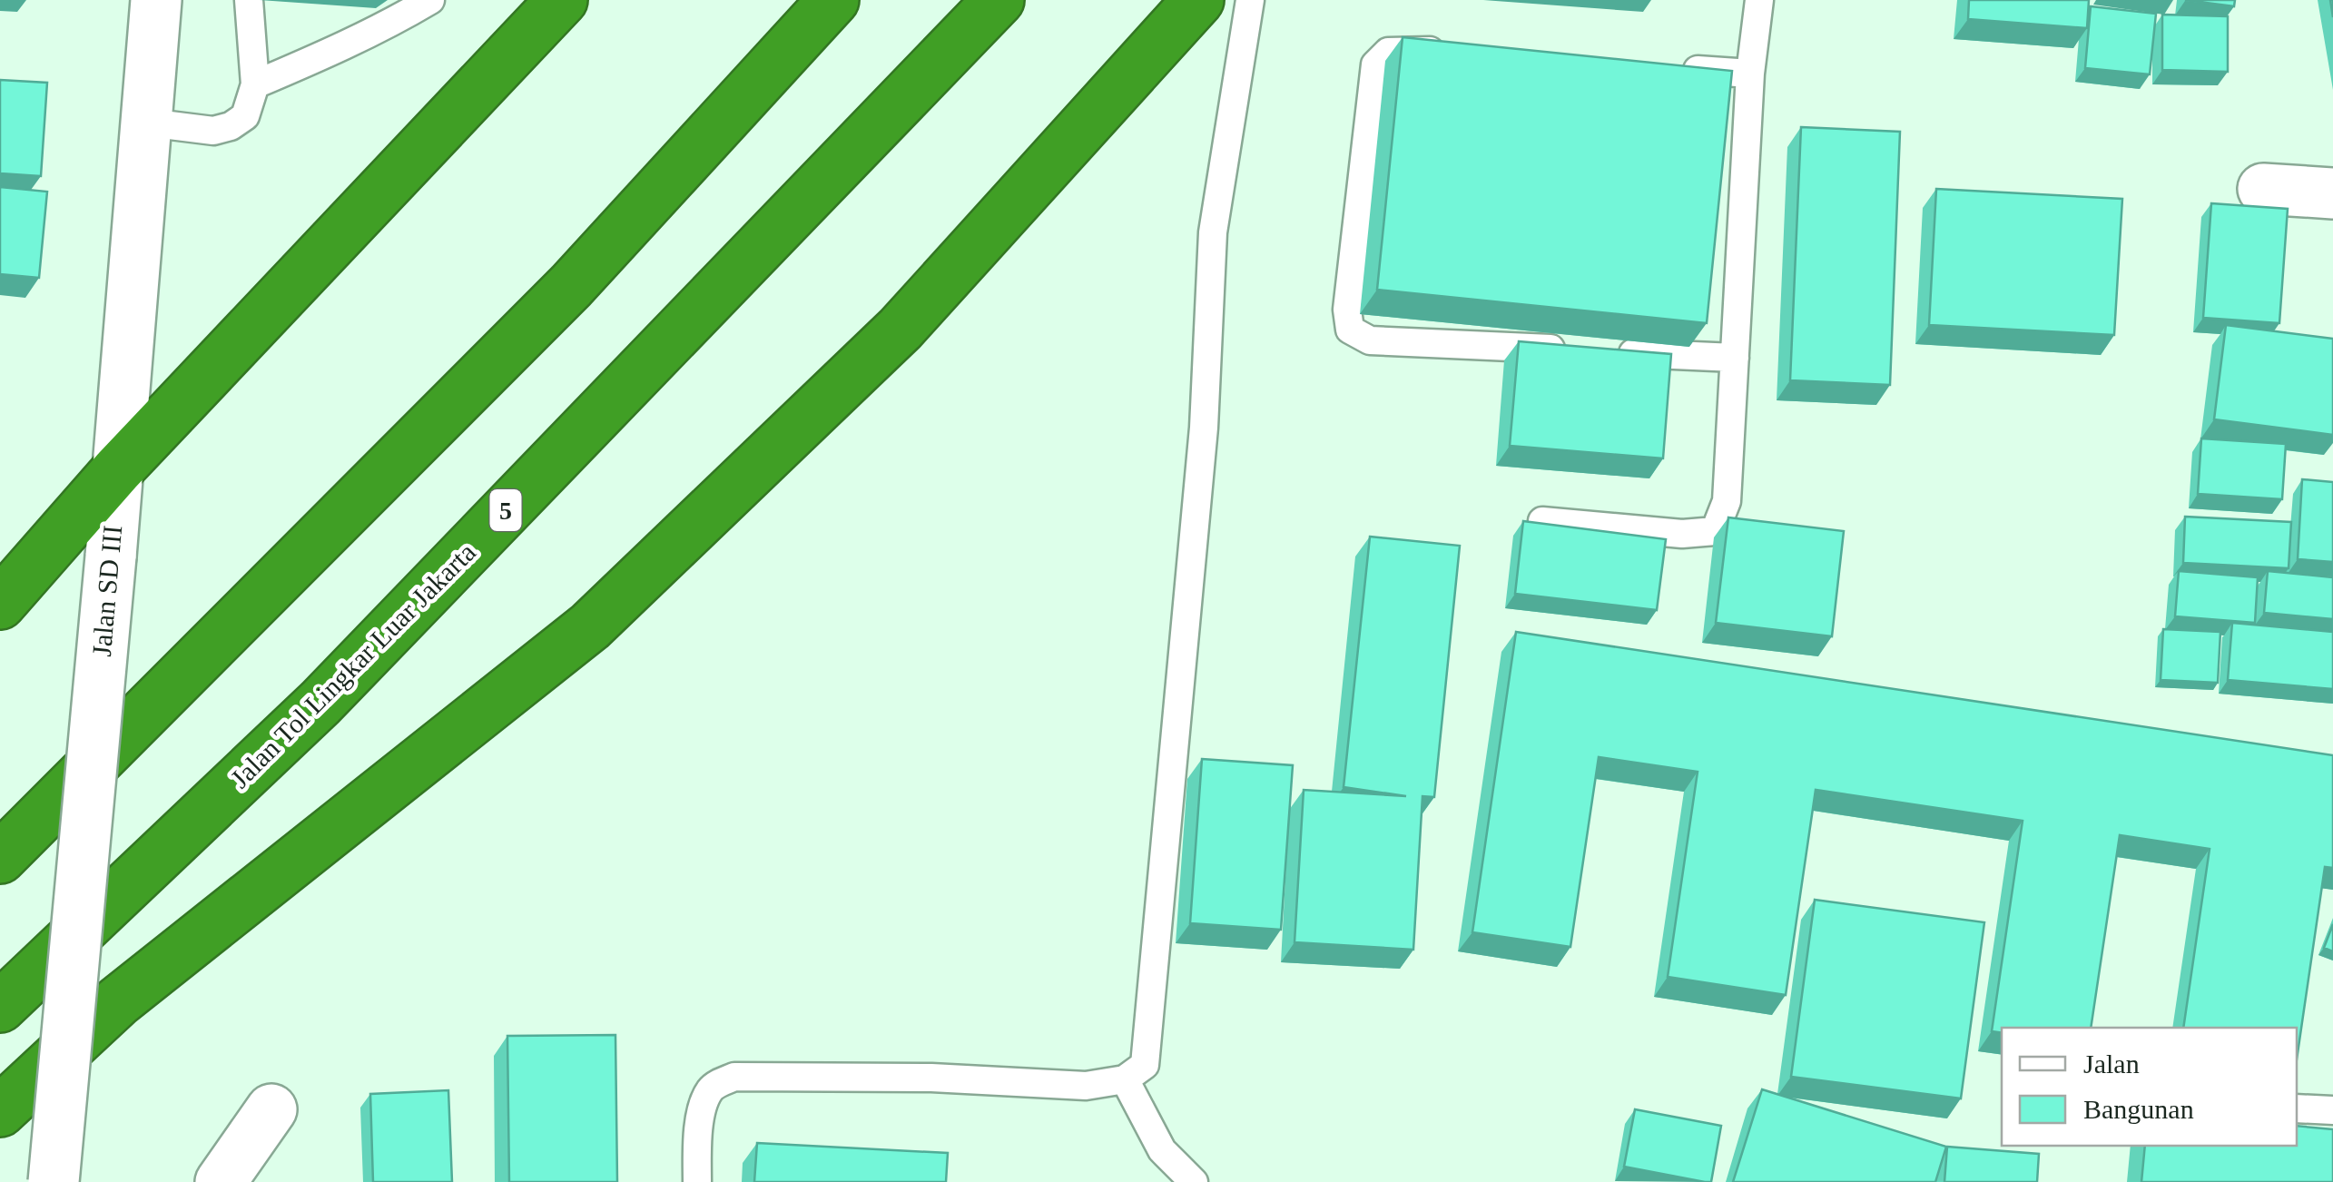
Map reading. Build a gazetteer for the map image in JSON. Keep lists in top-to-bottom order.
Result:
{
  "streets": {
    "highway": ["5", "Jalan Tol Lingkar Luar Jakarta"],
    "street": ["Jalan SD III"]
  },
  "legend": ["Jalan", "Bangunan"]
}
